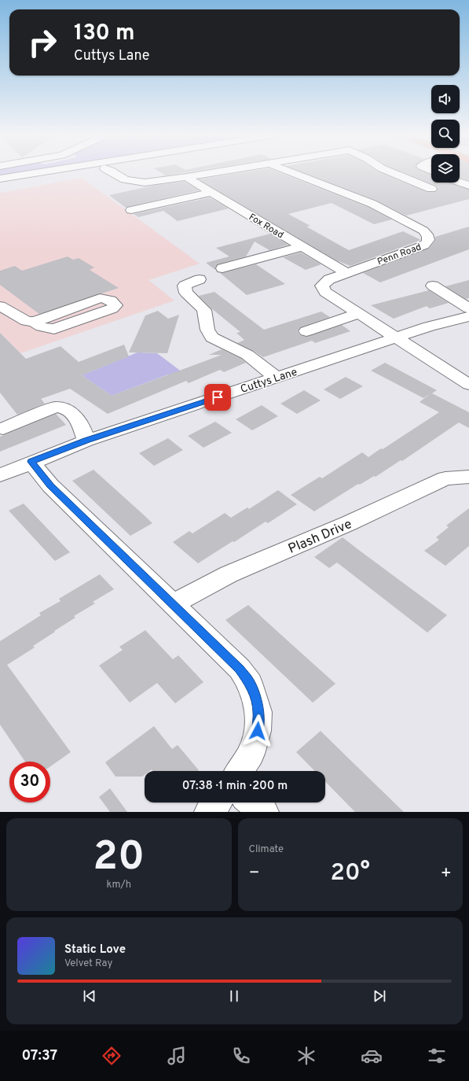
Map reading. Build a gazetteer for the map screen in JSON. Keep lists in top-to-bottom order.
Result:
{
  "streets": {
    "street": [
      "Fox Road",
      "Penn Road",
      "Cuttys Lane",
      "Plash Drive"
    ]
  },
  "crossings": [
    ["Fox Road", "Penn Road"],
    ["Penn Road", "Cuttys Lane"]
  ],
  "page": {
    "turn": ["130 m", "Cuttys Lane"],
    "limit": "30",
    "trip": "07:38 · 1 min · 200 m",
    "tile": [
      ["20", "km/h"],
      "Climate"
    ],
    "heat": ["−", "20°", "+"],
    "song": ["Static Love", "Velvet Ray"],
    "tabs": "07:37"
  }
}
